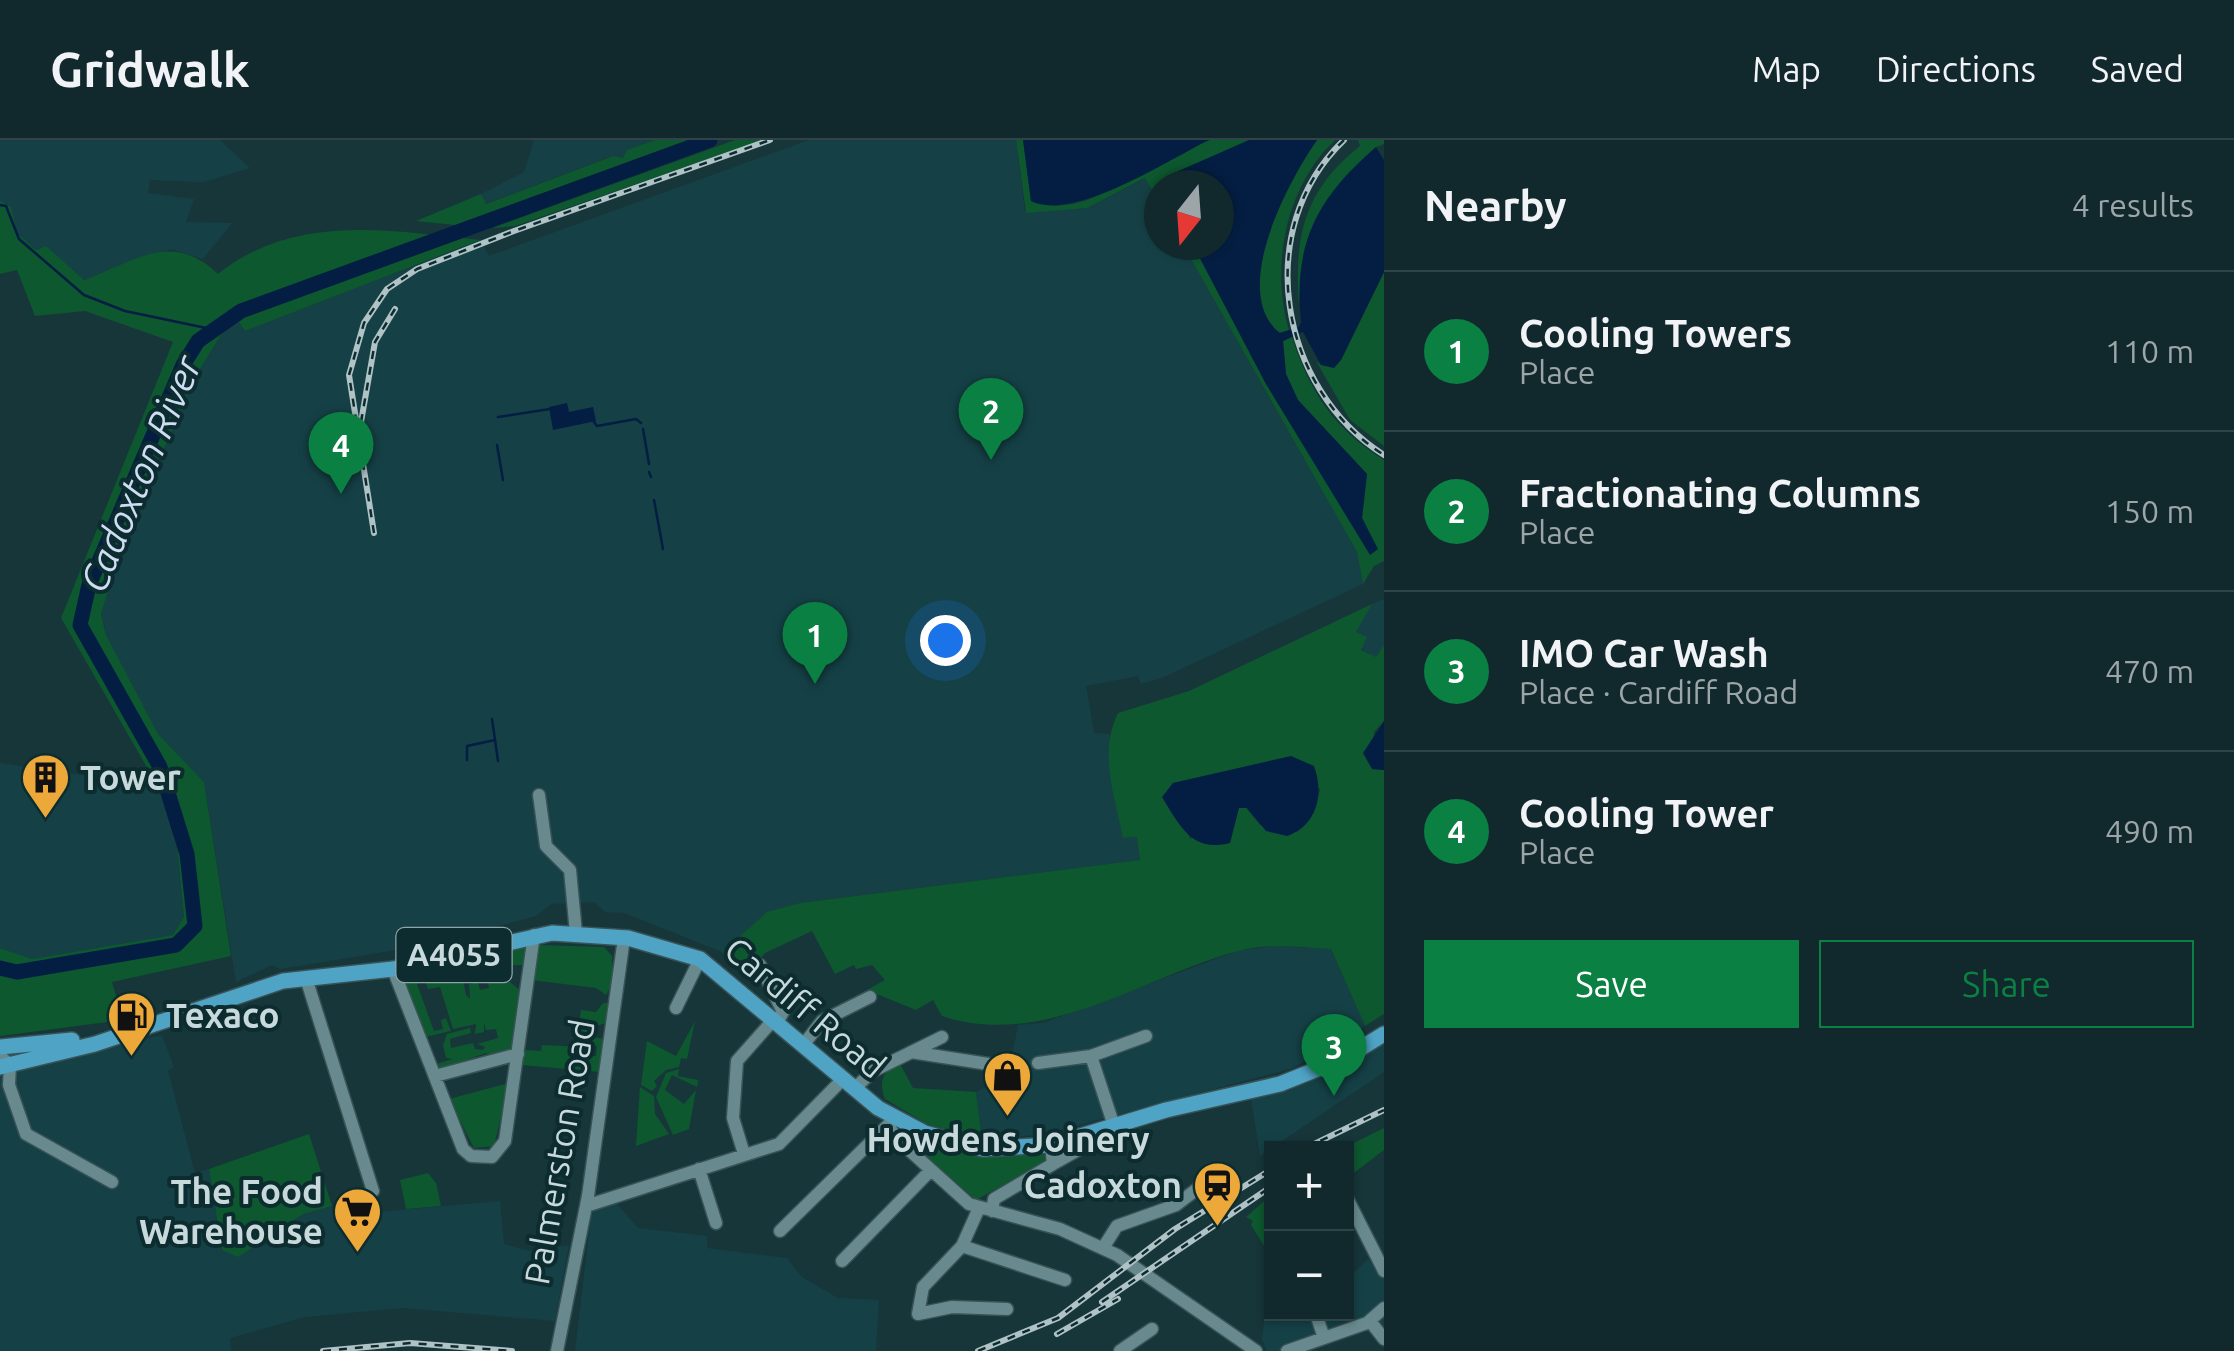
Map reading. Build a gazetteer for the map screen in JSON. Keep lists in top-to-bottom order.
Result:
{
  "streets": {
    "main road": ["A4055", "Cardiff Road"],
    "street": ["Palmerston Road"]
  },
  "crossings": [
    ["Cardiff Road", "Palmerston Road"]
  ],
  "water": ["Cadoxton River"],
  "places": {
    "building": ["Tower"],
    "fuel station": ["Texaco"],
    "shop": ["Howdens Joinery"],
    "station": ["Cadoxton"],
    "supermarket": ["The Food Warehouse"]
  },
  "north": "bottom",
  "page": {
    "header": "Gridwalk",
    "nav": ["Map", "Directions", "Saved"],
    "heading": ["Nearby", "4 results"],
    "list": [
      {
        "mark": "1",
        "name": "Cooling Towers",
        "note": "Place",
        "value": "110 m"
      },
      {
        "mark": "2",
        "name": "Fractionating Columns",
        "note": "Place",
        "value": "150 m"
      },
      {
        "mark": "3",
        "name": "IMO Car Wash",
        "note": "Place · Cardiff Road",
        "value": "470 m"
      },
      {
        "mark": "4",
        "name": "Cooling Tower",
        "note": "Place",
        "value": "490 m"
      }
    ],
    "pins": [
      "2",
      "4",
      "1",
      "3"
    ],
    "buttons": ["Save", "Share"],
    "map_buttons": ["+", "−"]
  }
}
